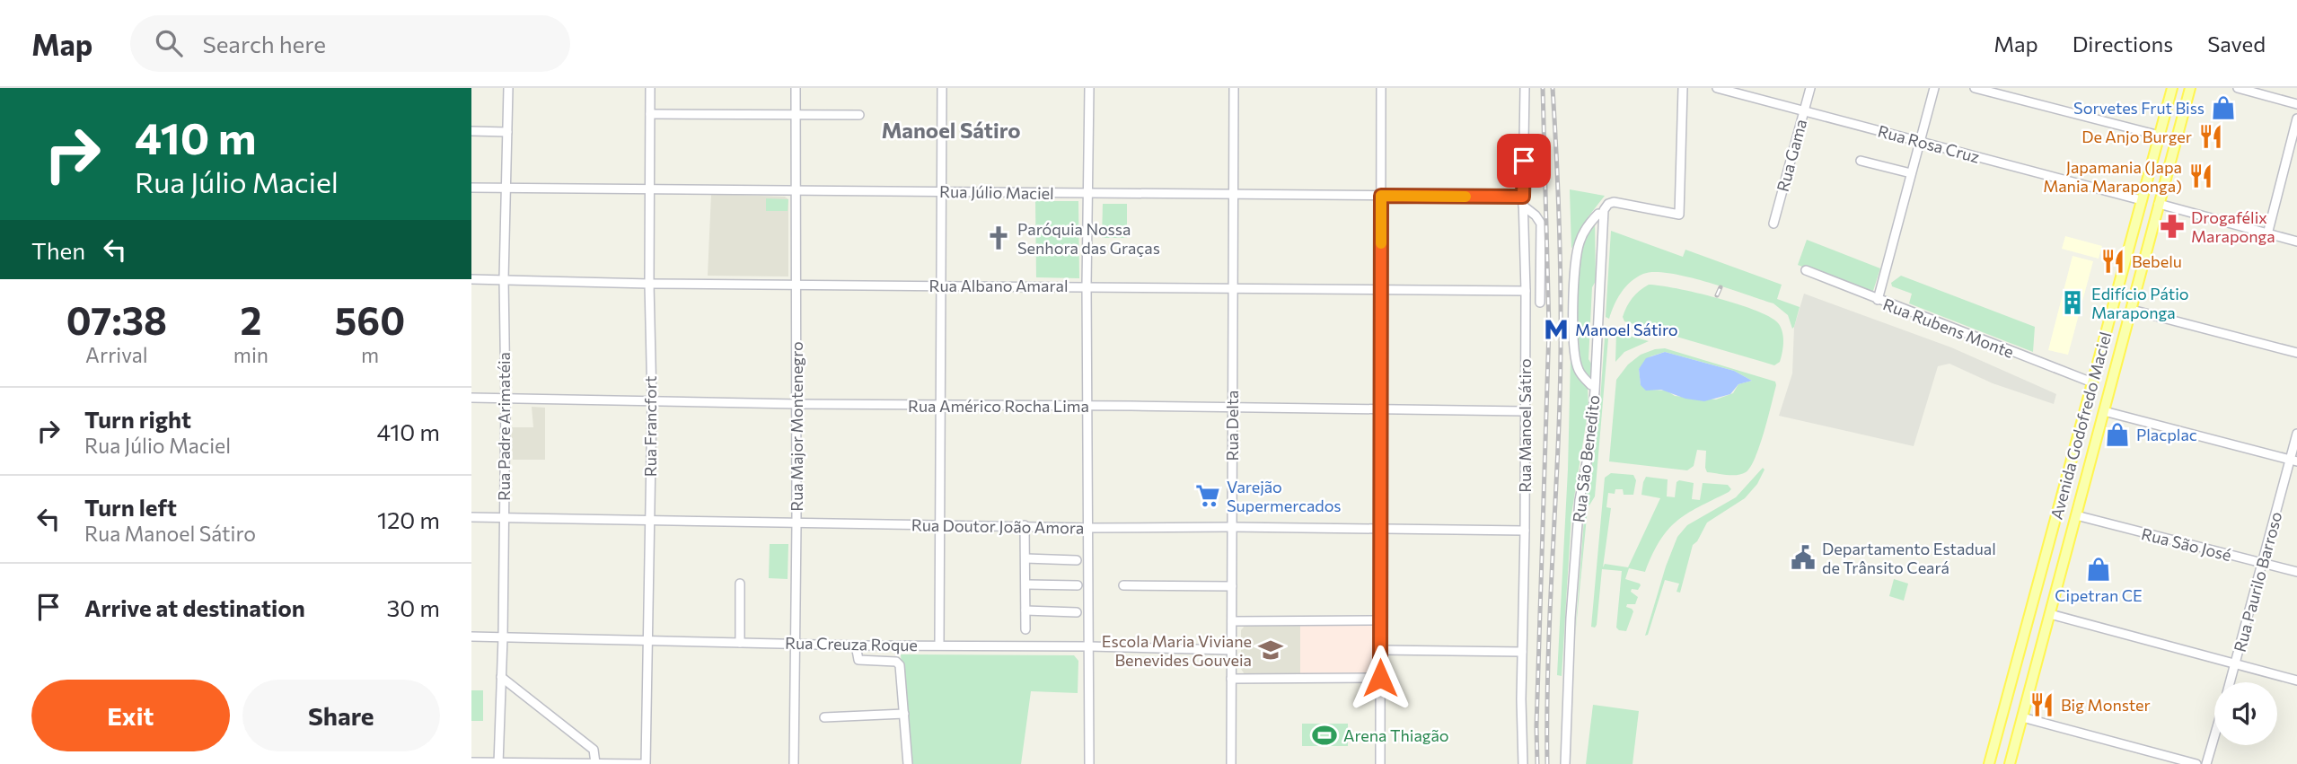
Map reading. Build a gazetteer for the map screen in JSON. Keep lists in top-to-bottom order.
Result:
{
  "streets": {
    "main road": ["Avenida Godofredo Maciel"],
    "street": [
      "Rua Rosa Cruz",
      "Rua Gama",
      "Rua Júlio Maciel",
      "Rua Albano Amaral",
      "Rua Rubens Monte",
      "Rua Américo Rocha Lima",
      "Rua Delta",
      "Rua Manoel Sátiro",
      "Rua Padre Arimatéia",
      "Rua Francfort",
      "Rua Major Montenegro",
      "Rua São Benedito",
      "Rua Doutor João Amora",
      "Rua São José",
      "Rua Paurilo Barroso",
      "Rua Creuza Roque"
    ]
  },
  "crossings": [
    ["Rua Rosa Cruz", "Rua Gama"],
    ["Rua Rosa Cruz", "Avenida Godofredo Maciel"],
    ["Rua Júlio Maciel", "Rua Delta"],
    ["Rua Júlio Maciel", "Rua Manoel Sátiro"],
    ["Rua Júlio Maciel", "Rua Padre Arimatéia"],
    ["Rua Júlio Maciel", "Rua Francfort"],
    ["Rua Júlio Maciel", "Rua Major Montenegro"],
    ["Rua Albano Amaral", "Rua Delta"],
    ["Rua Albano Amaral", "Rua Manoel Sátiro"],
    ["Rua Albano Amaral", "Rua Padre Arimatéia"],
    ["Rua Albano Amaral", "Rua Francfort"],
    ["Rua Albano Amaral", "Rua Major Montenegro"],
    ["Rua Rubens Monte", "Avenida Godofredo Maciel"],
    ["Rua Américo Rocha Lima", "Rua Delta"],
    ["Rua Américo Rocha Lima", "Rua Manoel Sátiro"],
    ["Rua Américo Rocha Lima", "Rua Padre Arimatéia"],
    ["Rua Américo Rocha Lima", "Rua Francfort"],
    ["Rua Américo Rocha Lima", "Rua Major Montenegro"],
    ["Rua Delta", "Rua Doutor João Amora"],
    ["Rua Delta", "Rua Creuza Roque"],
    ["Rua Manoel Sátiro", "Rua Doutor João Amora"],
    ["Avenida Godofredo Maciel", "Rua São José"],
    ["Rua Padre Arimatéia", "Rua Doutor João Amora"],
    ["Rua Padre Arimatéia", "Rua Creuza Roque"],
    ["Rua Francfort", "Rua Doutor João Amora"],
    ["Rua Francfort", "Rua Creuza Roque"],
    ["Rua Major Montenegro", "Rua Doutor João Amora"],
    ["Rua Major Montenegro", "Rua Creuza Roque"],
    ["Rua São José", "Rua Paurilo Barroso"]
  ],
  "districts": ["Manoel Sátiro"],
  "places": {
    "shop": ["Sorvetes Frut Biss", "Placplac", "Cipetran CE"],
    "restaurant": [
      "De Anjo Burger",
      "Japamania (Japa Mania Maraponga)",
      "Bebelu",
      "Big Monster"
    ],
    "pharmacy": ["Drogafélix Maraponga"],
    "church": ["Paróquia Nossa Senhora das Graças"],
    "building": ["Edifício Pátio Maraponga"],
    "metro station": ["Manoel Sátiro"],
    "supermarket": ["Varejão Supermercados"],
    "public building": ["Departamento Estadual de Trânsito Ceará"],
    "school or university": ["Escola Maria Viviane Benevides Gouveia"],
    "sports": ["Arena Thiagão"]
  },
  "page": {
    "header": "Map",
    "search": "Search here",
    "nav": ["Map", "Directions", "Saved"],
    "turn": ["410 m", "Rua Júlio Maciel"],
    "then": "Then",
    "eta": [
      "07:38",
      "Arrival",
      "2",
      "min",
      "560",
      "m"
    ],
    "list": [
      {
        "name": "Turn right",
        "note": "Rua Júlio Maciel",
        "value": "410 m"
      },
      {
        "name": "Turn left",
        "note": "Rua Manoel Sátiro",
        "value": "120 m"
      },
      {
        "name": "Arrive at destination",
        "value": "30 m"
      }
    ],
    "buttons": ["Exit", "Share"]
  }
}
